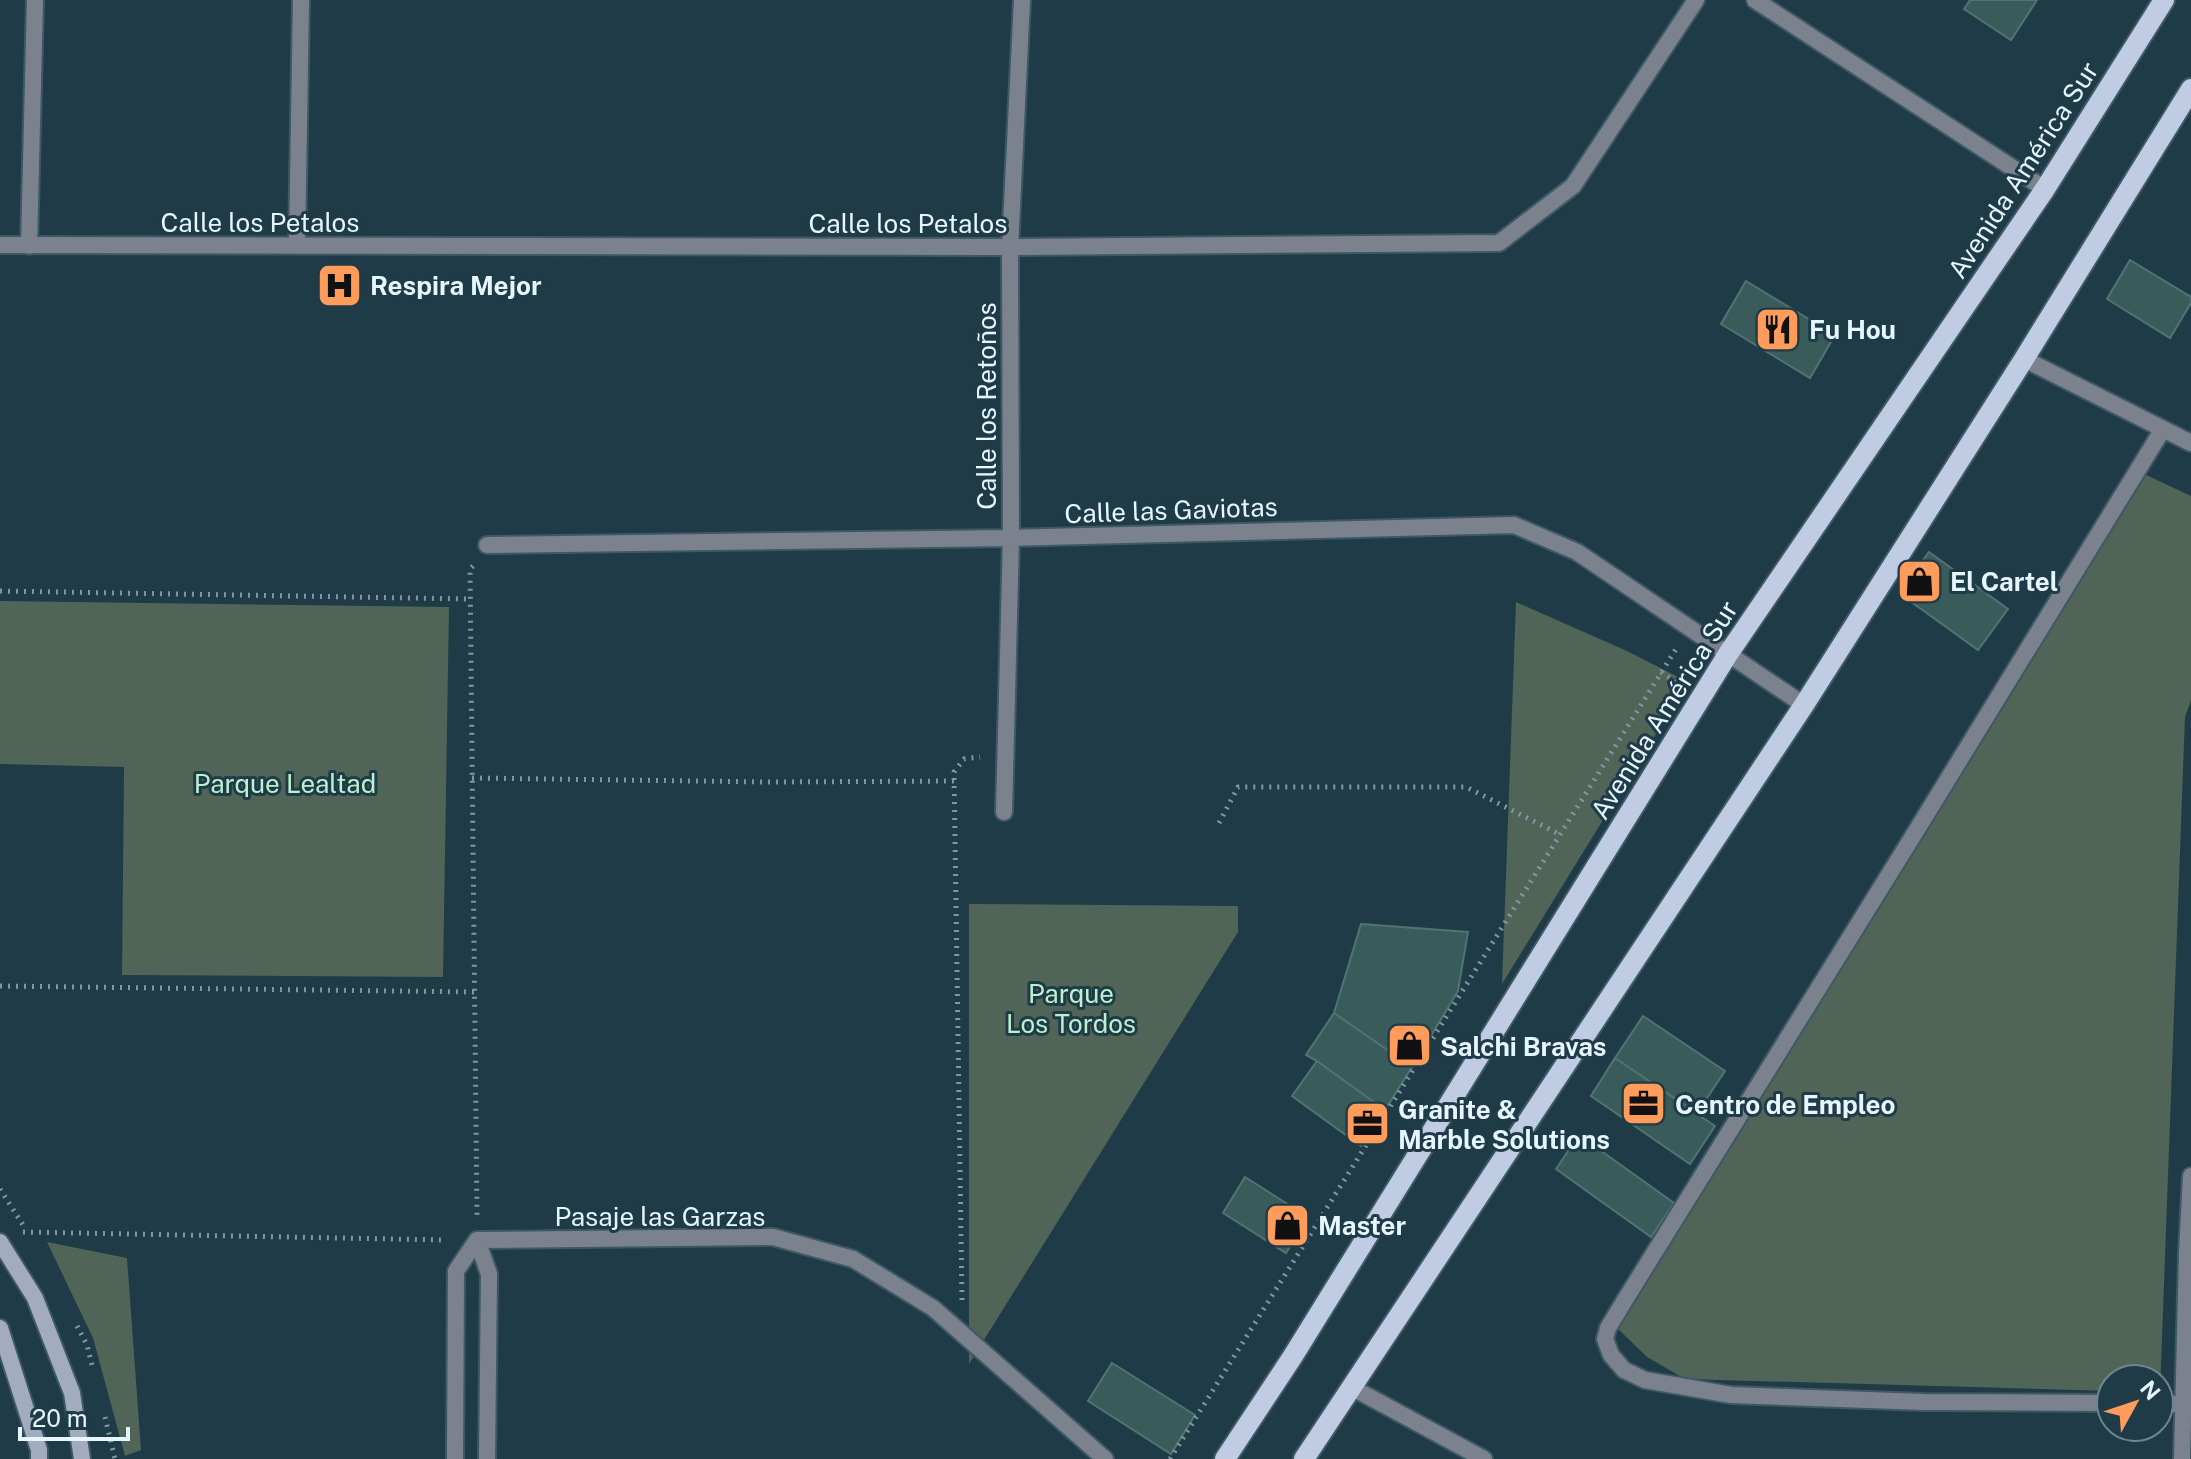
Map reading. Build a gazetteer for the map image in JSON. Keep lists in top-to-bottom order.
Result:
{
  "streets": {
    "main road": ["Avenida América Sur"],
    "street": [
      "Calle los Petalos",
      "Calle los Retoños",
      "Calle las Gaviotas",
      "Pasaje las Garzas"
    ]
  },
  "crossings": [
    ["Avenida América Sur", "Calle las Gaviotas"],
    ["Calle los Petalos", "Calle los Retoños"],
    ["Calle los Retoños", "Calle las Gaviotas"]
  ],
  "parks": ["Parque Lealtad", "Parque Los Tordos"],
  "places": {
    "hospital": ["Respira Mejor"],
    "restaurant": ["Fu Hou"],
    "shop": ["El Cartel", "Salchi Bravas", "Master"],
    "office": ["Centro de Empleo", "Granite & Marble Solutions"]
  },
  "scale_bar": "20 m",
  "north": "top right"
}
